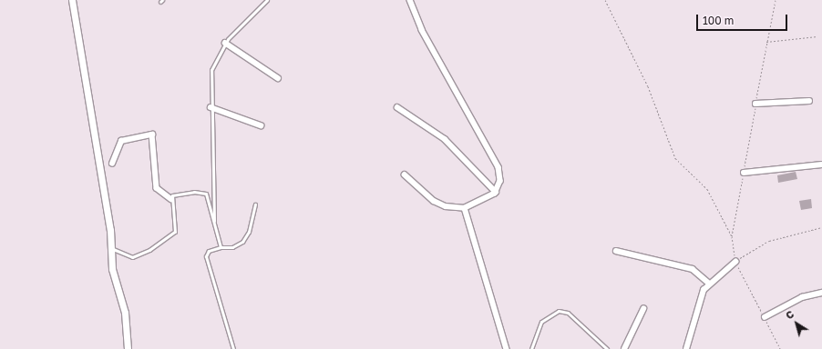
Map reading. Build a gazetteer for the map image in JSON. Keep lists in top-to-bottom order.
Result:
{
  "scale_bar": "100 m",
  "north": "top left"
}
